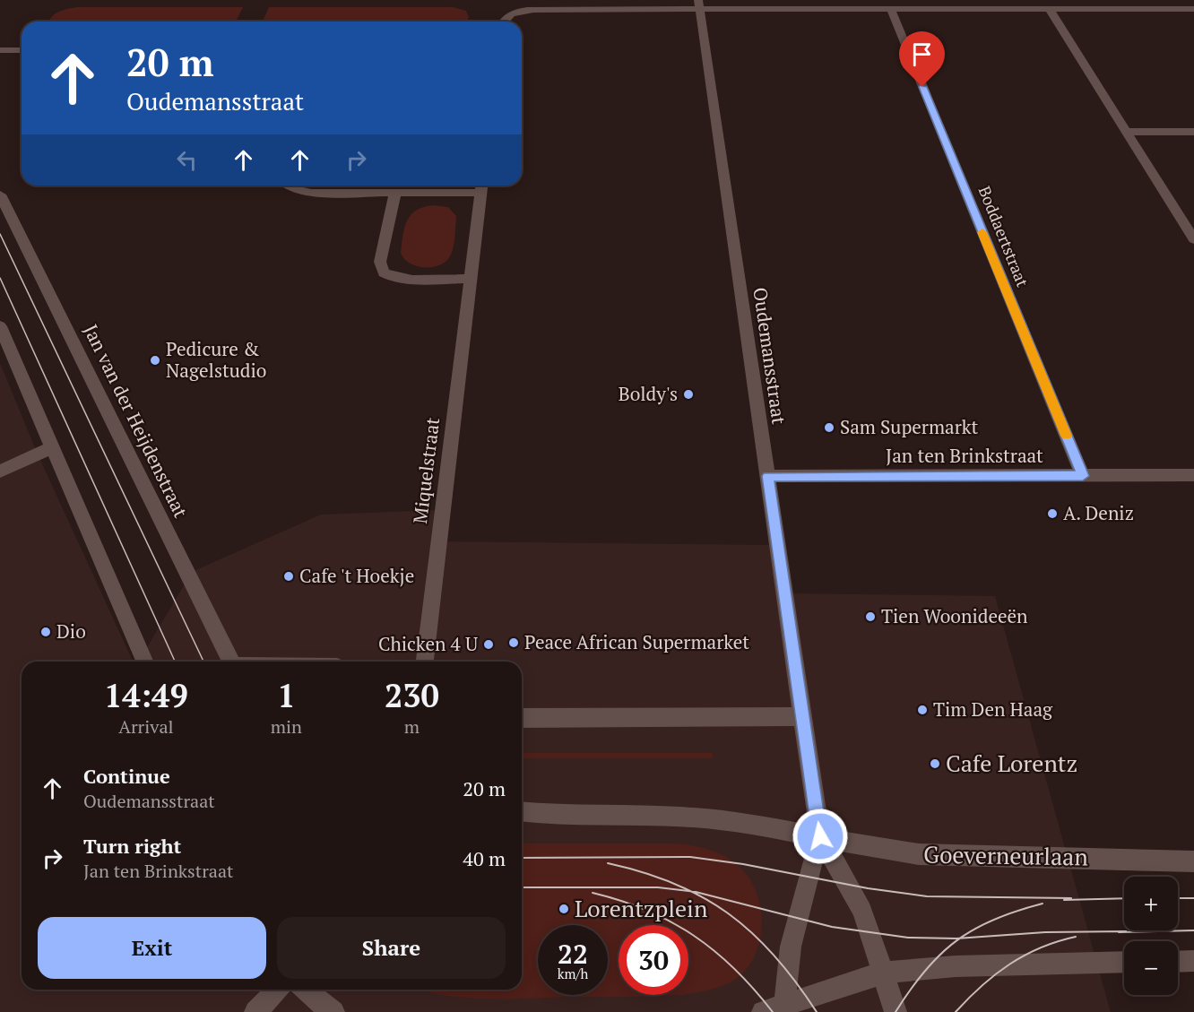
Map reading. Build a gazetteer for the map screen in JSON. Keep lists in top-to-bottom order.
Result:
{
  "streets": {
    "street": [
      "Boddaertstraat",
      "Oudemansstraat",
      "Jan van der Heijdenstraat",
      "Jan ten Brinkstraat",
      "Miquelstraat",
      "Goeverneurlaan"
    ]
  },
  "crossings": [
    ["Boddaertstraat", "Jan ten Brinkstraat"],
    ["Oudemansstraat", "Jan ten Brinkstraat"]
  ],
  "places": [
    "Pedicure & Nagelstudio",
    "Boldy's",
    "Sam Supermarkt",
    "A. Deniz",
    "Cafe 't Hoekje",
    "Tien Woonideeën",
    "Dio",
    "Peace African Supermarket",
    "Chicken 4 U",
    "Tim Den Haag",
    "Cafe Lorentz",
    "Lorentzplein"
  ],
  "page": {
    "turn": ["20 m", "Oudemansstraat"],
    "eta": [
      "14:49",
      "Arrival",
      "1",
      "min",
      "230",
      "m"
    ],
    "list": [
      {
        "name": "Continue",
        "note": "Oudemansstraat",
        "value": "20 m"
      },
      {
        "name": "Turn right",
        "note": "Jan ten Brinkstraat",
        "value": "40 m"
      }
    ],
    "map_buttons": ["+", "−"],
    "buttons": ["Exit", "Share"],
    "speed": "22 km/h",
    "limit": "30"
  }
}
